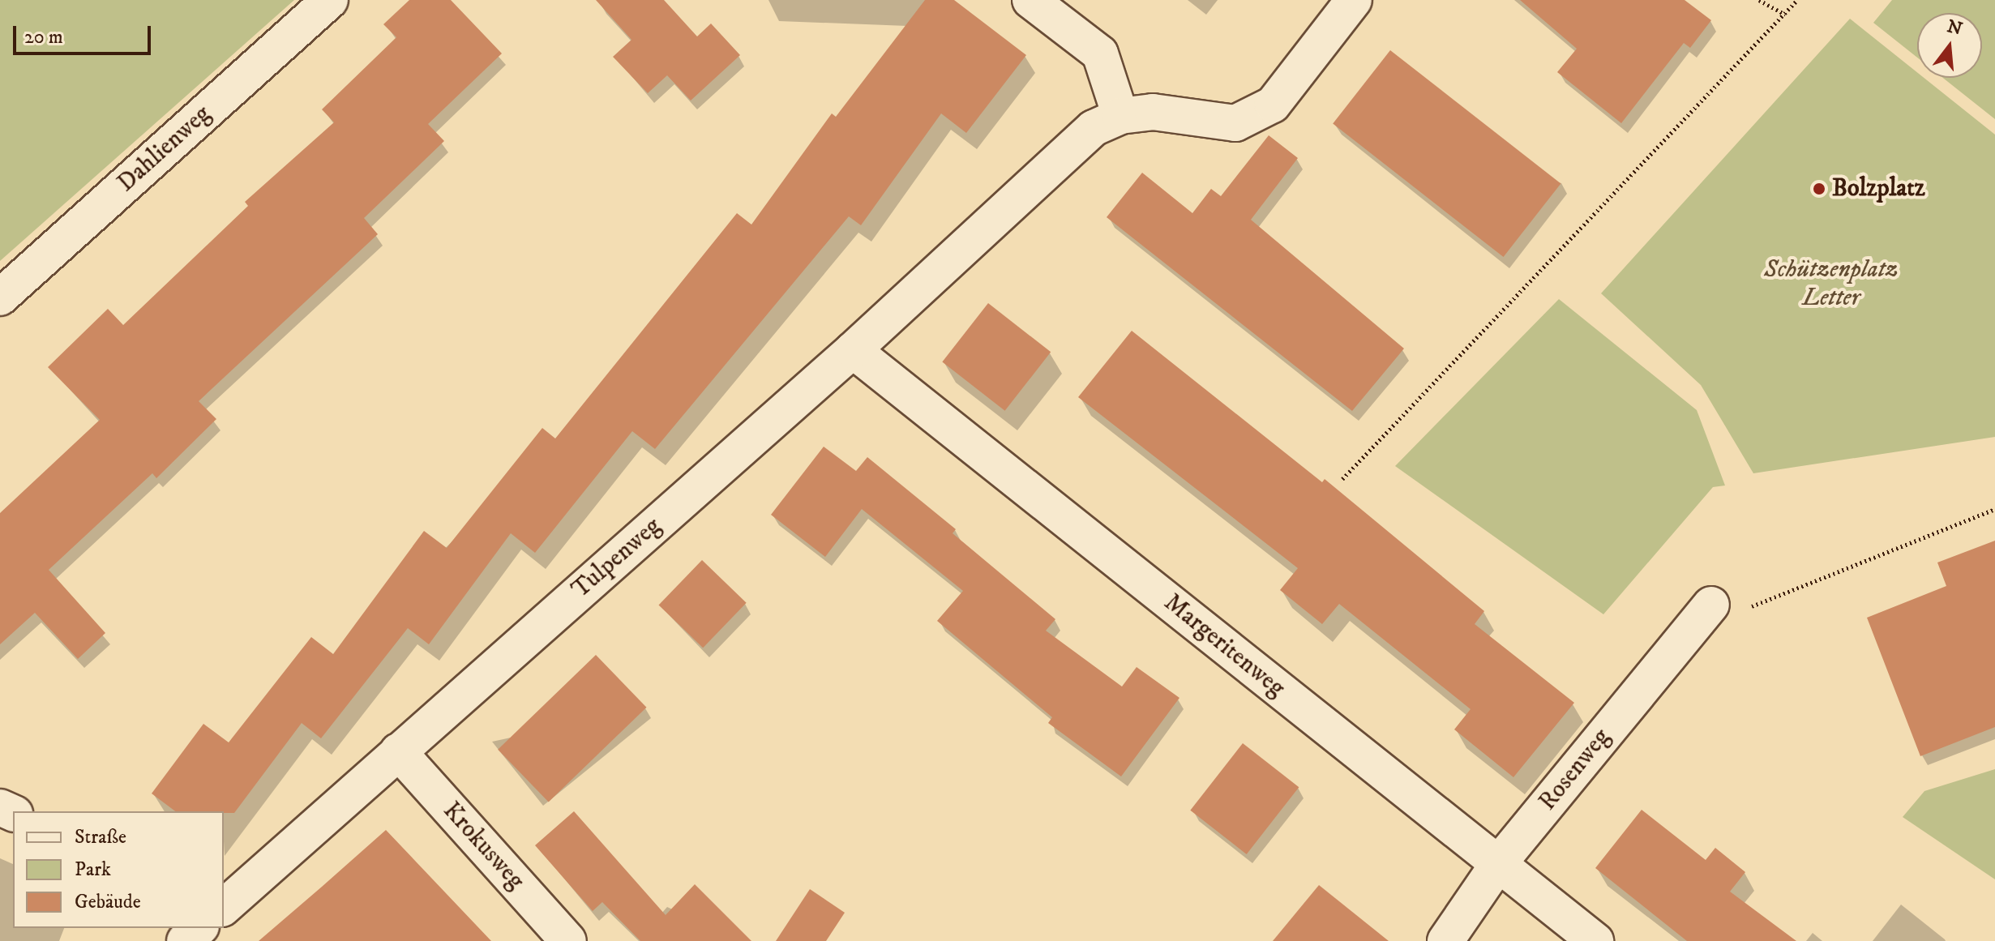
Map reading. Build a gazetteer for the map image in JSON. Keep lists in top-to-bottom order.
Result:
{
  "streets": {
    "street": [
      "Dahlienweg",
      "Tulpenweg",
      "Margeritenweg",
      "Rosenweg",
      "Krokusweg"
    ]
  },
  "crossings": [
    ["Tulpenweg", "Margeritenweg"],
    ["Tulpenweg", "Krokusweg"],
    ["Margeritenweg", "Rosenweg"]
  ],
  "parks": ["Schützenplatz Letter"],
  "places": ["Bolzplatz"],
  "legend": ["Straße", "Park", "Gebäude"],
  "scale_bar": "20 m",
  "north": "top"
}
